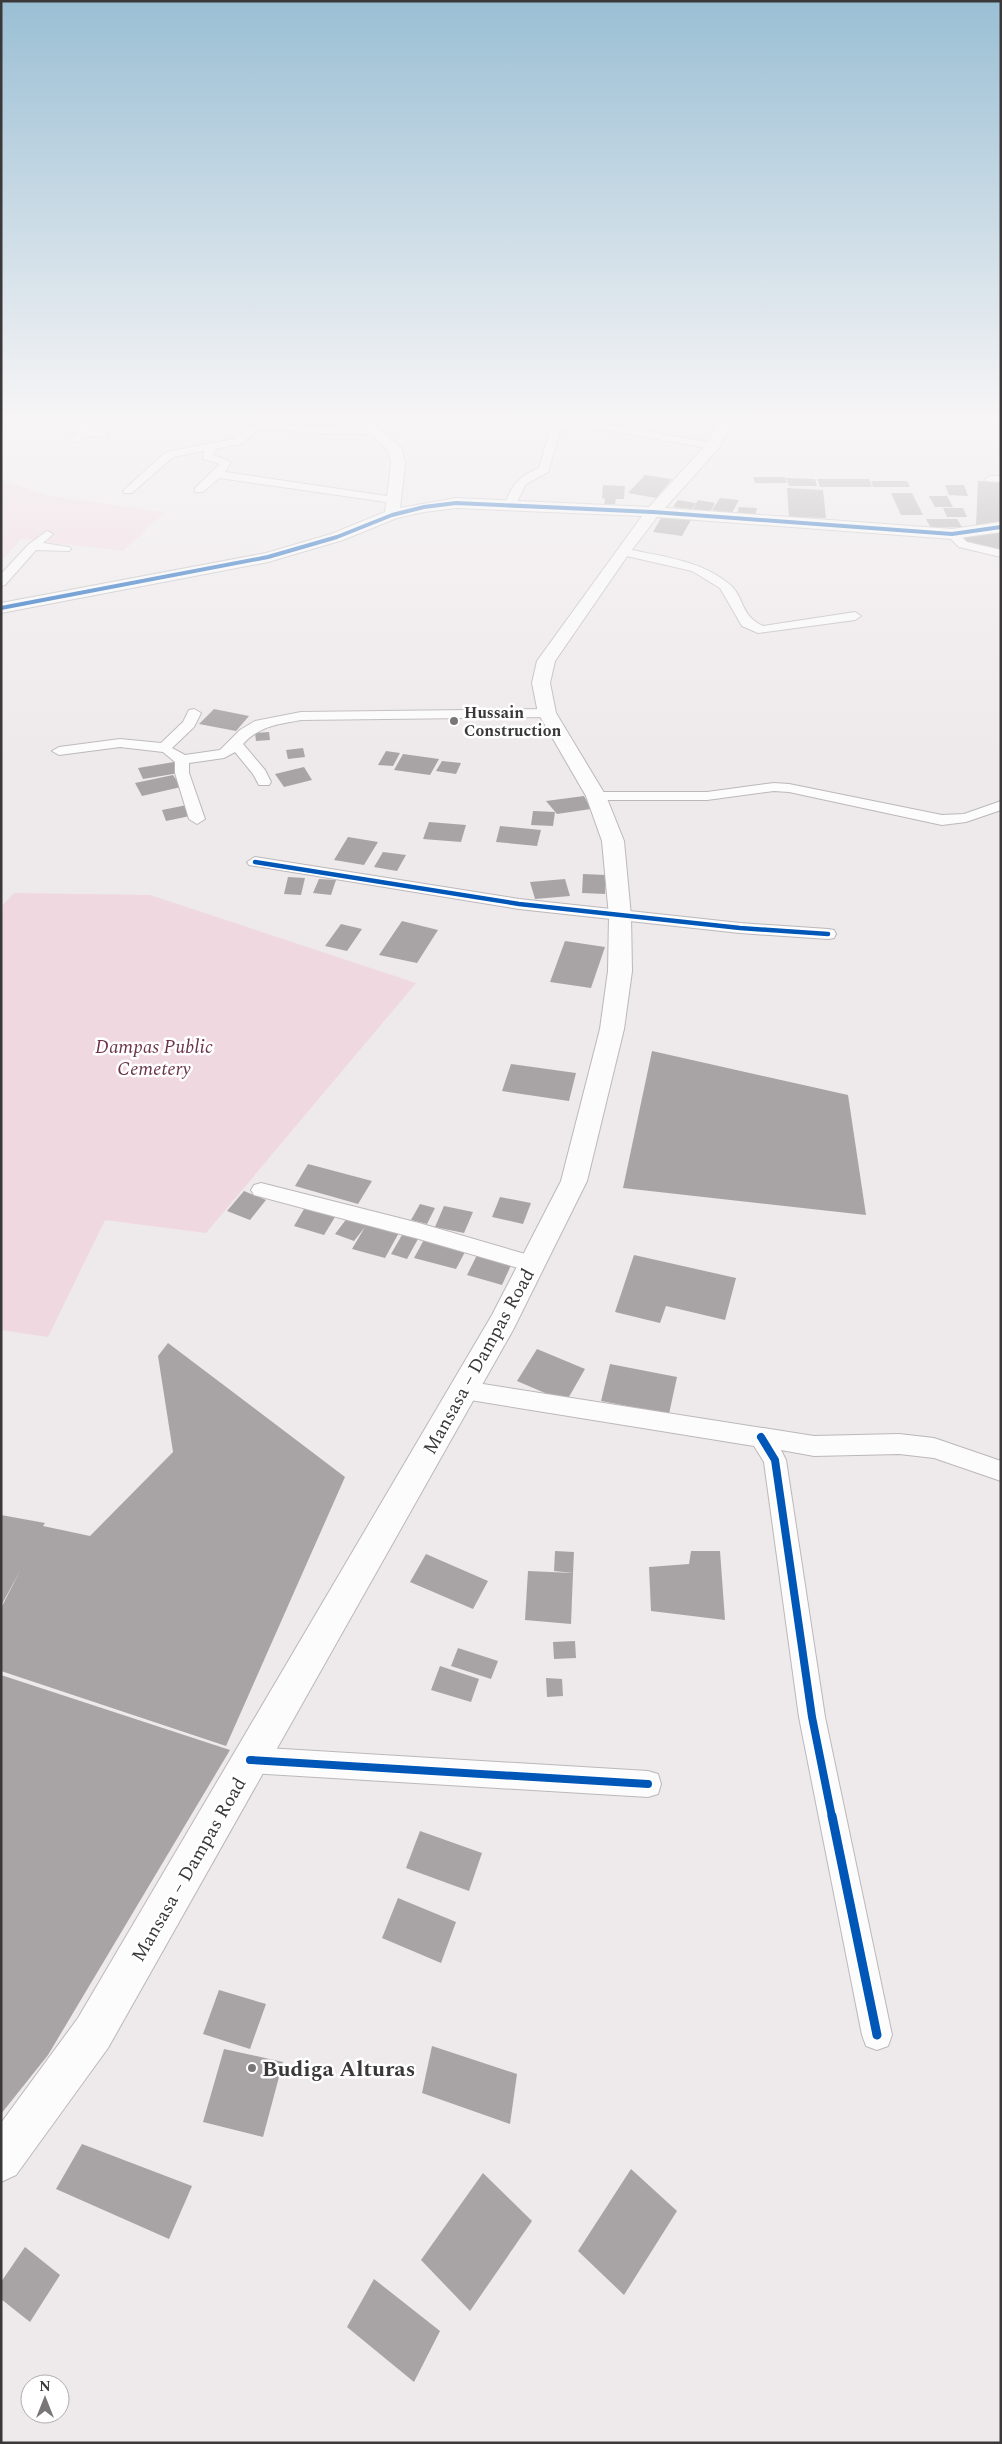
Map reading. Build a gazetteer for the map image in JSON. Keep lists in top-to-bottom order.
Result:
{
  "streets": {
    "main road": ["Mansasa – Dampas Road"]
  },
  "parks": ["Dampas Public Cemetery"],
  "places": ["Hussain Construction", "Budiga Alturas"],
  "north": "top"
}
